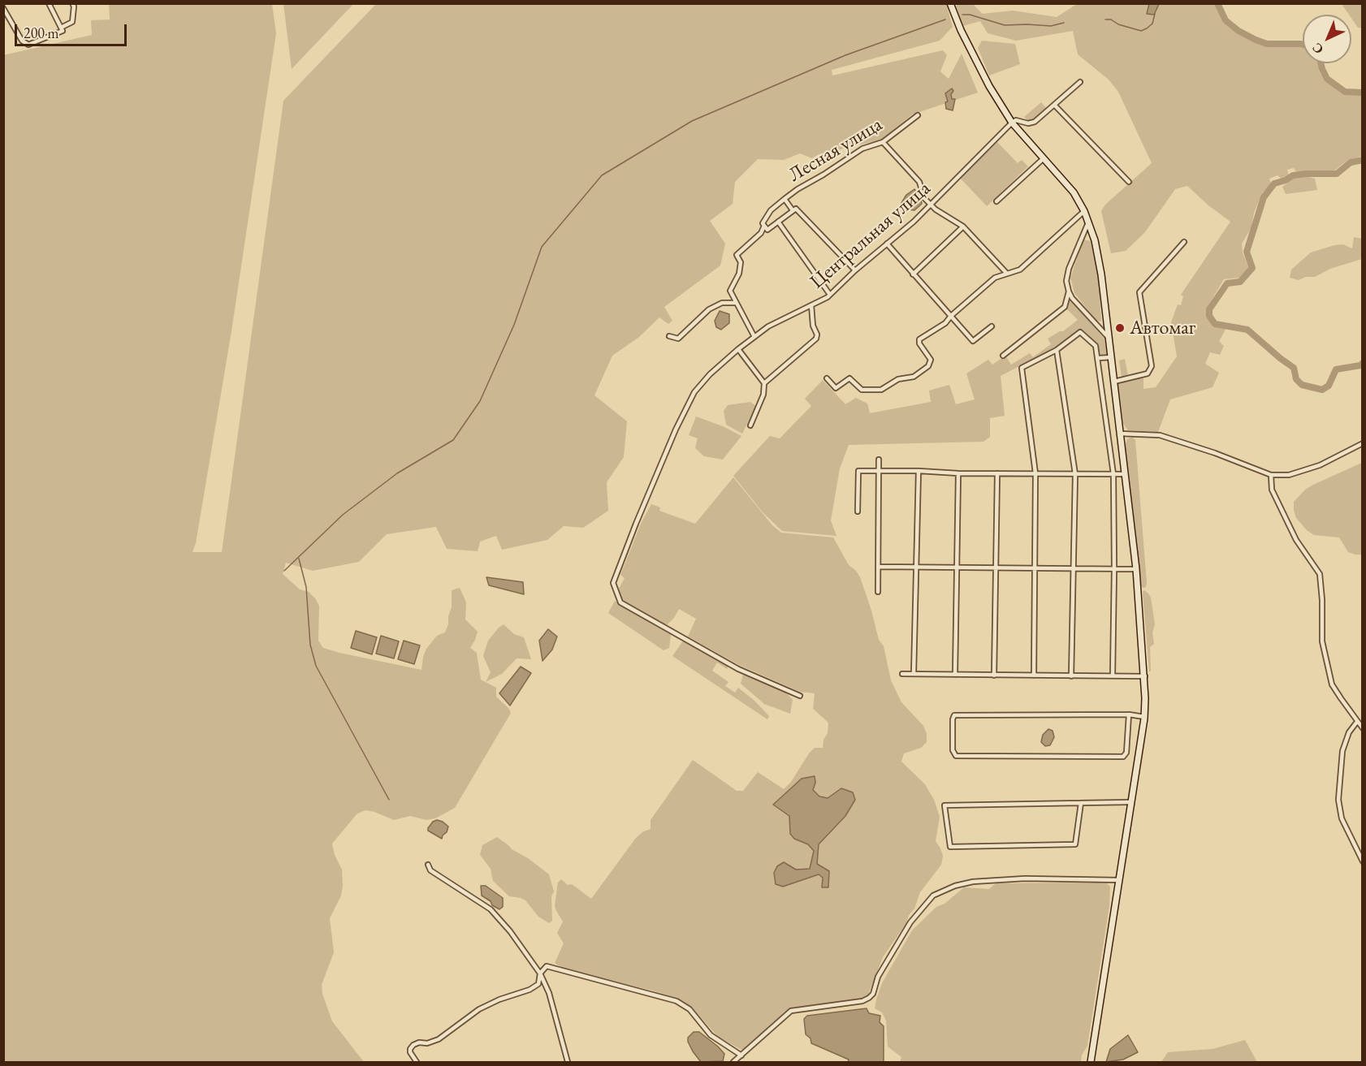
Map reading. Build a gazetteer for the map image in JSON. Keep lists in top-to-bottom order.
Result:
{
  "streets": {
    "street": ["Лесная улица", "Центральная улица"]
  },
  "places": ["Автомаг"],
  "scale_bar": "200 m",
  "north": "bottom left"
}
